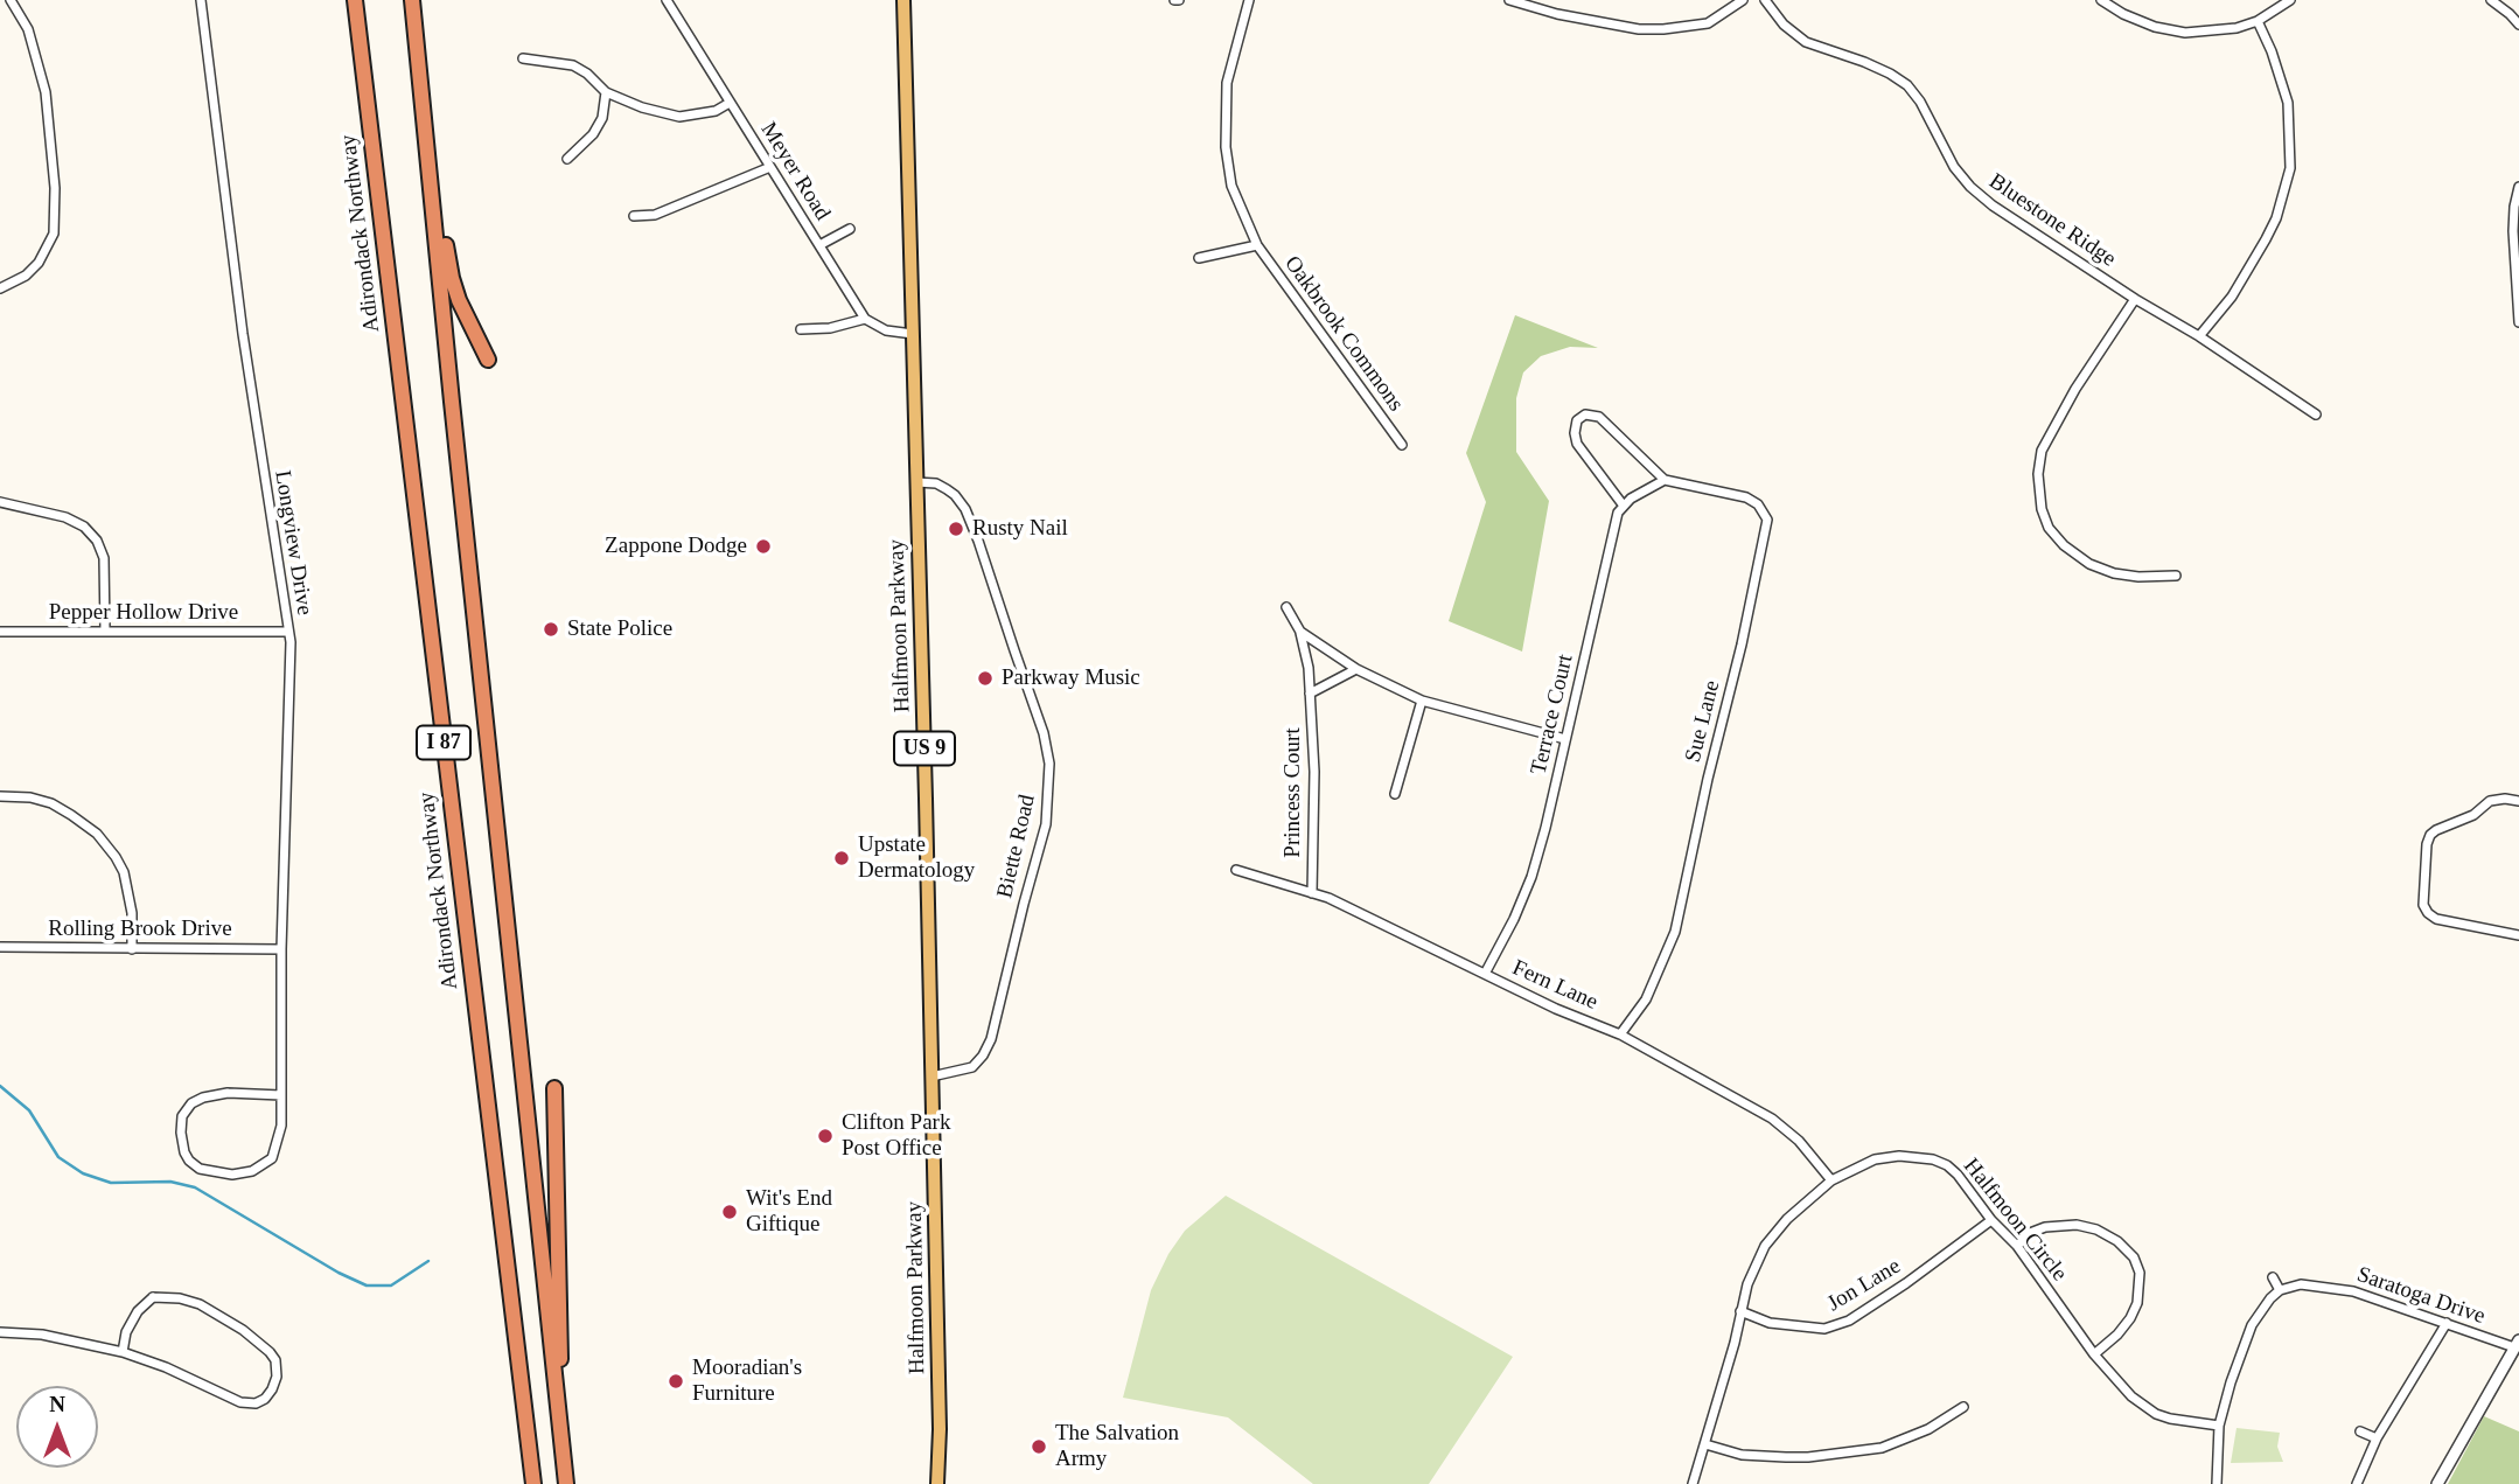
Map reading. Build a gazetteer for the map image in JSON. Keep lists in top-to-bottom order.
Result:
{
  "streets": {
    "highway": ["Adirondack Northway", "I 87"],
    "main road": ["Halfmoon Parkway", "US 9"],
    "street": [
      "Meyer Road",
      "Bluestone Ridge",
      "Oakbrook Commons",
      "Longview Drive",
      "Pepper Hollow Drive",
      "Terrace Court",
      "Sue Lane",
      "Princess Court",
      "Biette Road",
      "Rolling Brook Drive",
      "Fern Lane",
      "Halfmoon Circle",
      "Jon Lane",
      "Saratoga Drive"
    ]
  },
  "crossings": [
    ["Longview Drive", "Pepper Hollow Drive"],
    ["Longview Drive", "Rolling Brook Drive"],
    ["Halfmoon Parkway", "Biette Road"],
    ["Terrace Court", "Princess Court"],
    ["Terrace Court", "Fern Lane"],
    ["Sue Lane", "Fern Lane"],
    ["Princess Court", "Fern Lane"],
    ["Fern Lane", "Halfmoon Circle"],
    ["Halfmoon Circle", "Jon Lane"]
  ],
  "places": [
    "Rusty Nail",
    "Zappone Dodge",
    "State Police",
    "Parkway Music",
    "Upstate Dermatology",
    "Clifton Park Post Office",
    "Wit's End Giftique",
    "Mooradian's Furniture",
    "The Salvation Army"
  ],
  "north": "top"
}
